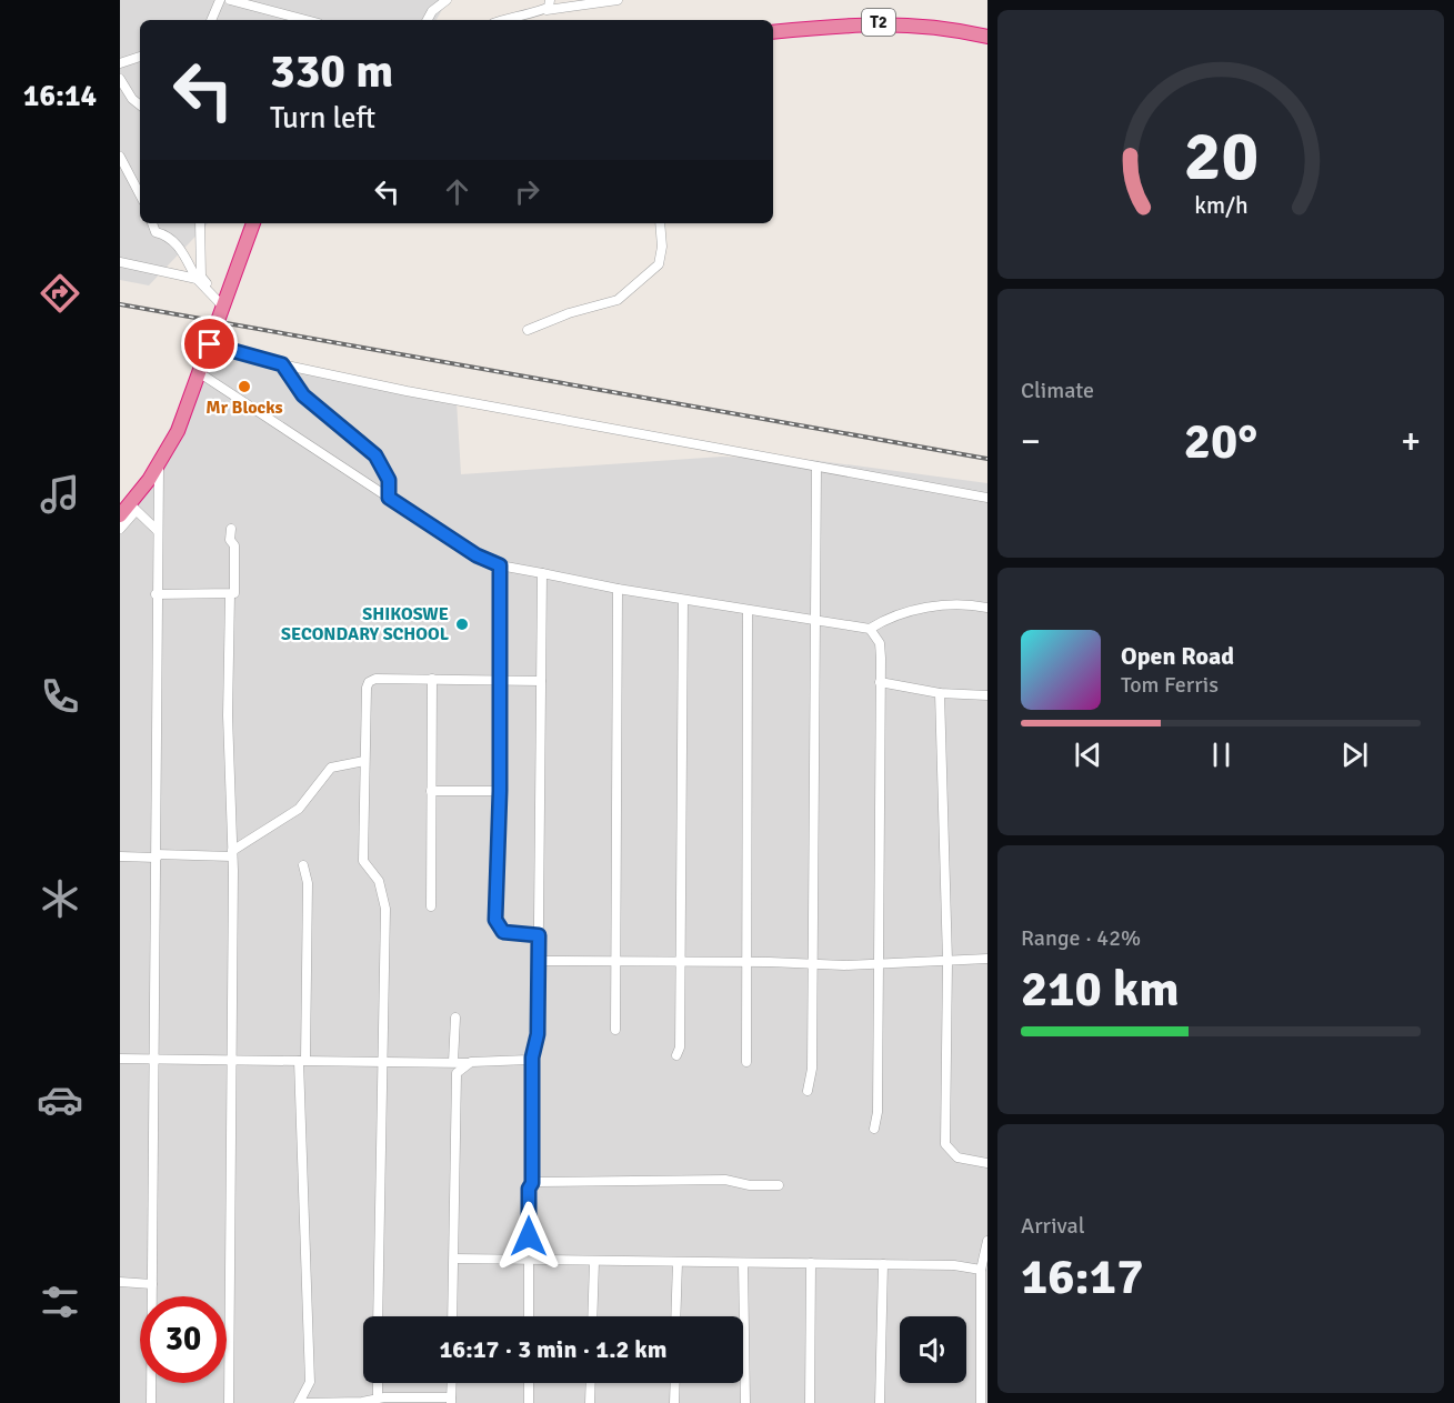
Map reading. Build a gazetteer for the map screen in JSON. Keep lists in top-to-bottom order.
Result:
{
  "streets": {
    "highway": ["T2"]
  },
  "places": ["Mr Blocks", "SHIKOSWE SECONDARY SCHOOL"],
  "page": {
    "tabs": "16:14",
    "turn": ["330 m", "Turn left"],
    "tile": [
      "Climate",
      ["Range · 42%", "210 km"],
      ["Arrival", "16:17"]
    ],
    "heat": ["−", "20°", "+"],
    "song": ["Open Road", "Tom Ferris"],
    "limit": "30",
    "trip": "16:17 · 3 min · 1.2 km",
    "gauge": ["20", "km/h"]
  }
}
